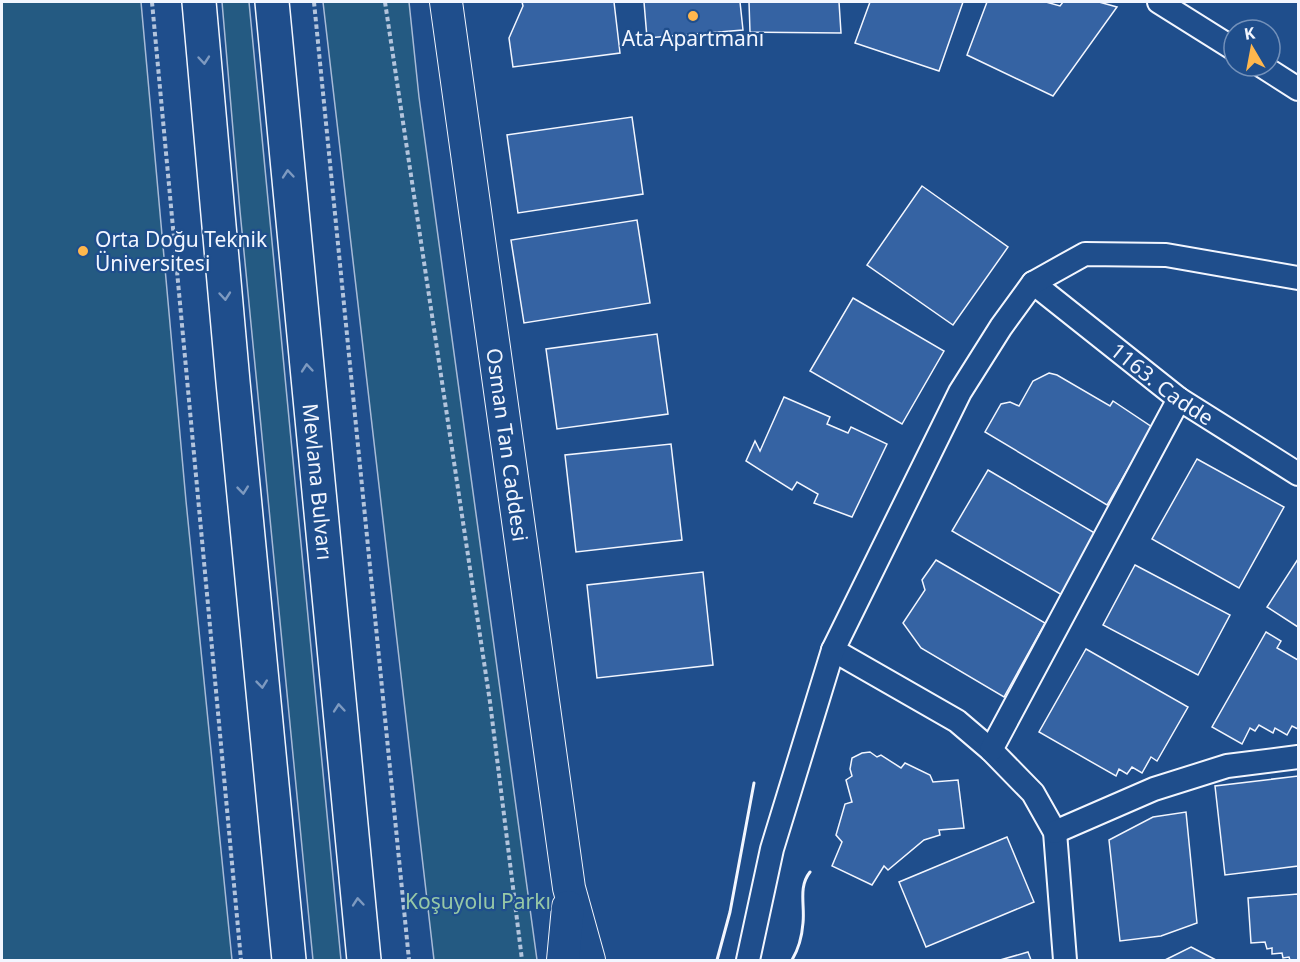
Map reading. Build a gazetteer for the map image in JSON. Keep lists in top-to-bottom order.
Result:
{
  "streets": {
    "highway": ["Mevlana Bulvarı"],
    "street": ["1163. Cadde", "Osman Tan Caddesi"]
  },
  "parks": ["Koşuyolu Parkı"],
  "places": ["Ata Apartmanı", "Orta Doğu Teknik Üniversitesi"],
  "north": "top"
}
